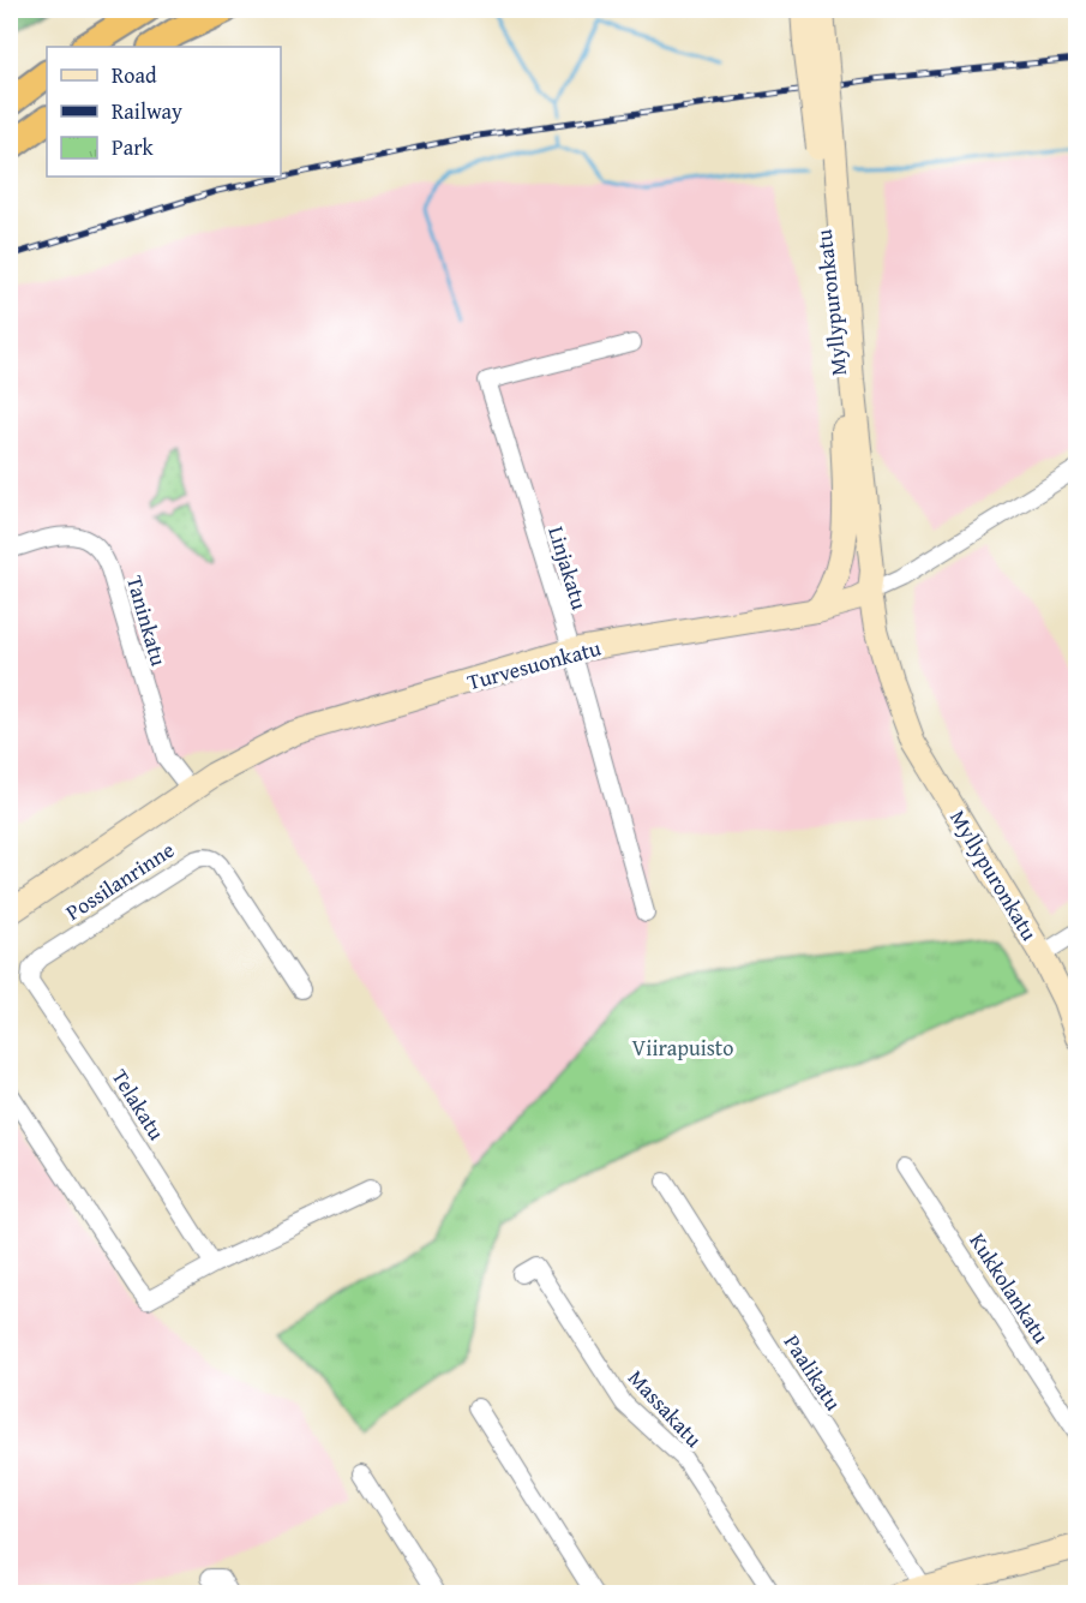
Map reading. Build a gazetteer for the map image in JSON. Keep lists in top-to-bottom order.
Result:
{
  "streets": {
    "main road": ["Myllypuronkatu", "Turvesuonkatu"],
    "street": [
      "Linjakatu",
      "Taninkatu",
      "Possilanrinne",
      "Telakatu",
      "Kukkolankatu",
      "Paalikatu",
      "Massakatu"
    ]
  },
  "crossings": [
    ["Myllypuronkatu", "Turvesuonkatu"],
    ["Linjakatu", "Turvesuonkatu"],
    ["Taninkatu", "Turvesuonkatu"],
    ["Possilanrinne", "Telakatu"]
  ],
  "parks": ["Viirapuisto"],
  "legend": ["Road", "Railway", "Park"]
}
